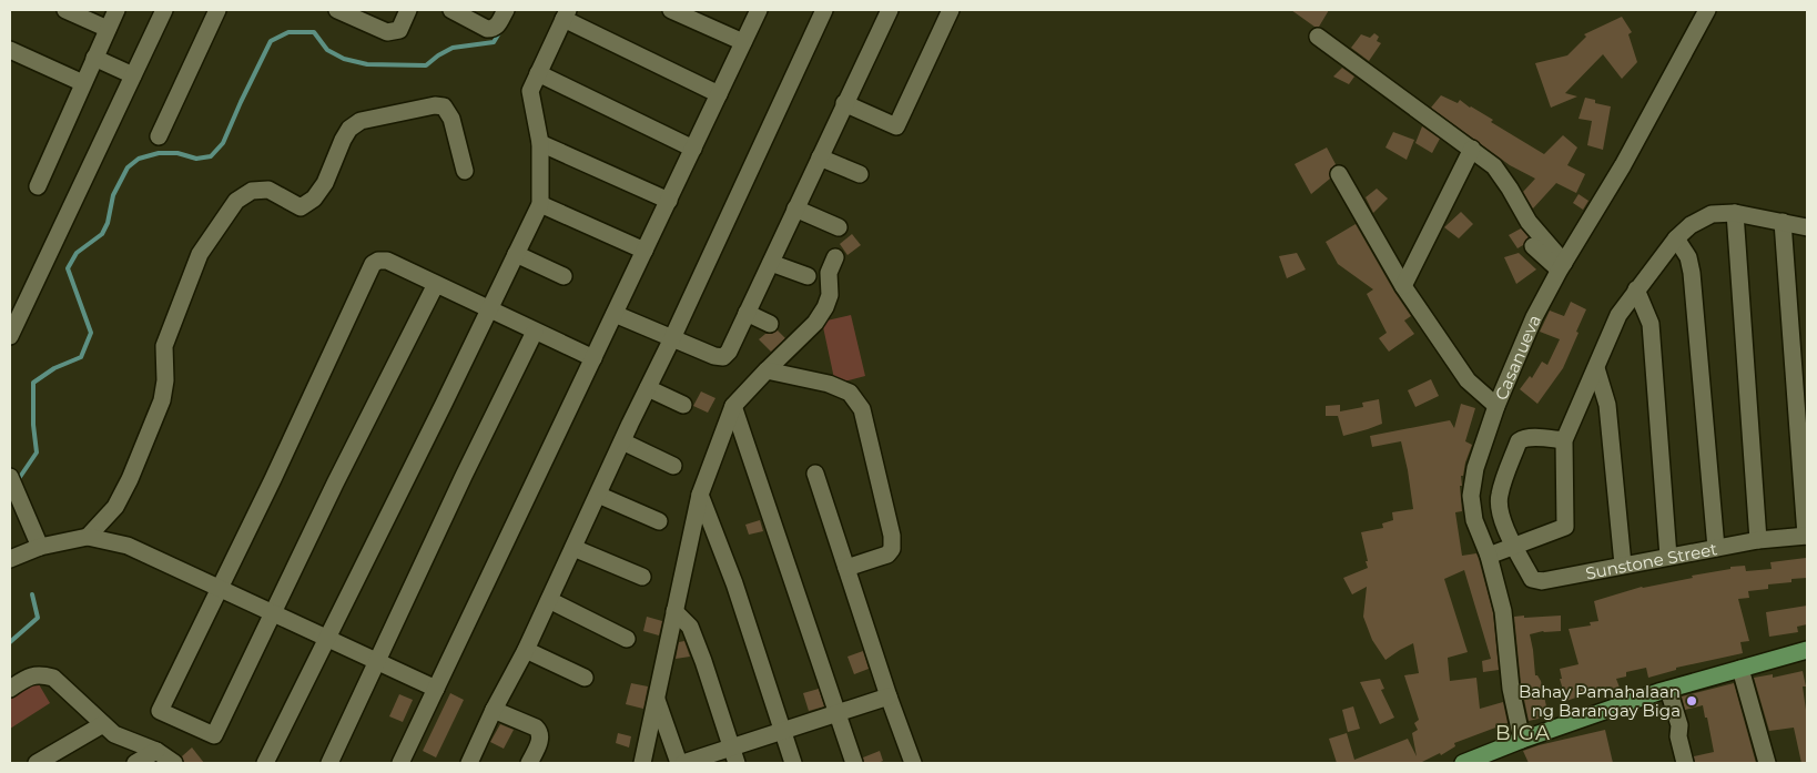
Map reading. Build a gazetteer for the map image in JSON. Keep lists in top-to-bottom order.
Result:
{
  "streets": {
    "street": ["Casanueva", "Sunstone Street"]
  },
  "districts": ["BIGA"],
  "places": ["Bahay Pamahalaan ng Barangay Biga"]
}
